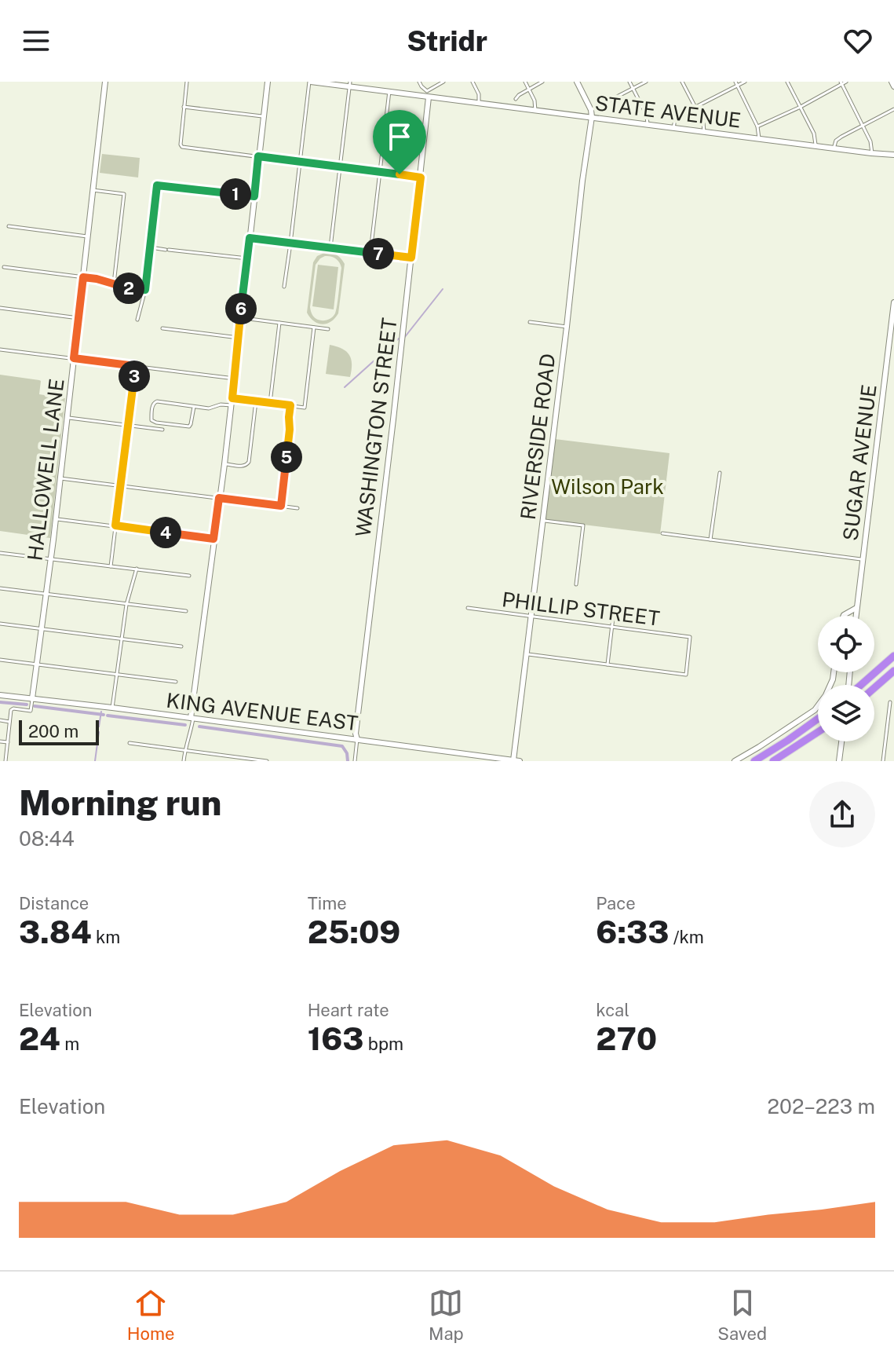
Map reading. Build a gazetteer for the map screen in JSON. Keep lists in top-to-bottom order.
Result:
{
  "streets": {
    "street": [
      "STATE AVENUE",
      "WASHINGTON STREET",
      "RIVERSIDE ROAD",
      "SUGAR AVENUE",
      "HALLOWELL LANE",
      "PHILLIP STREET",
      "KING AVENUE EAST"
    ]
  },
  "crossings": [
    ["STATE AVENUE", "WASHINGTON STREET"],
    ["STATE AVENUE", "RIVERSIDE ROAD"],
    ["WASHINGTON STREET", "KING AVENUE EAST"],
    ["RIVERSIDE ROAD", "PHILLIP STREET"],
    ["RIVERSIDE ROAD", "KING AVENUE EAST"],
    ["HALLOWELL LANE", "KING AVENUE EAST"]
  ],
  "parks": ["Wilson Park"],
  "scale_bar": "200 m",
  "page": {
    "header": "Stridr",
    "pins": [
      "1",
      "7",
      "2",
      "6",
      "3",
      "5",
      "4"
    ],
    "scale": "200 m",
    "heading": ["Morning run", "08:44"],
    "stats": [
      ["Distance", "3.84 km"],
      ["Time", "25:09"],
      ["Pace", "6:33 /km"],
      ["Elevation", "24 m"],
      ["Heart rate", "163 bpm"],
      ["kcal", "270"]
    ],
    "chart": ["Elevation", "202–223 m"],
    "tabs": ["Home", "Map", "Saved"]
  }
}
